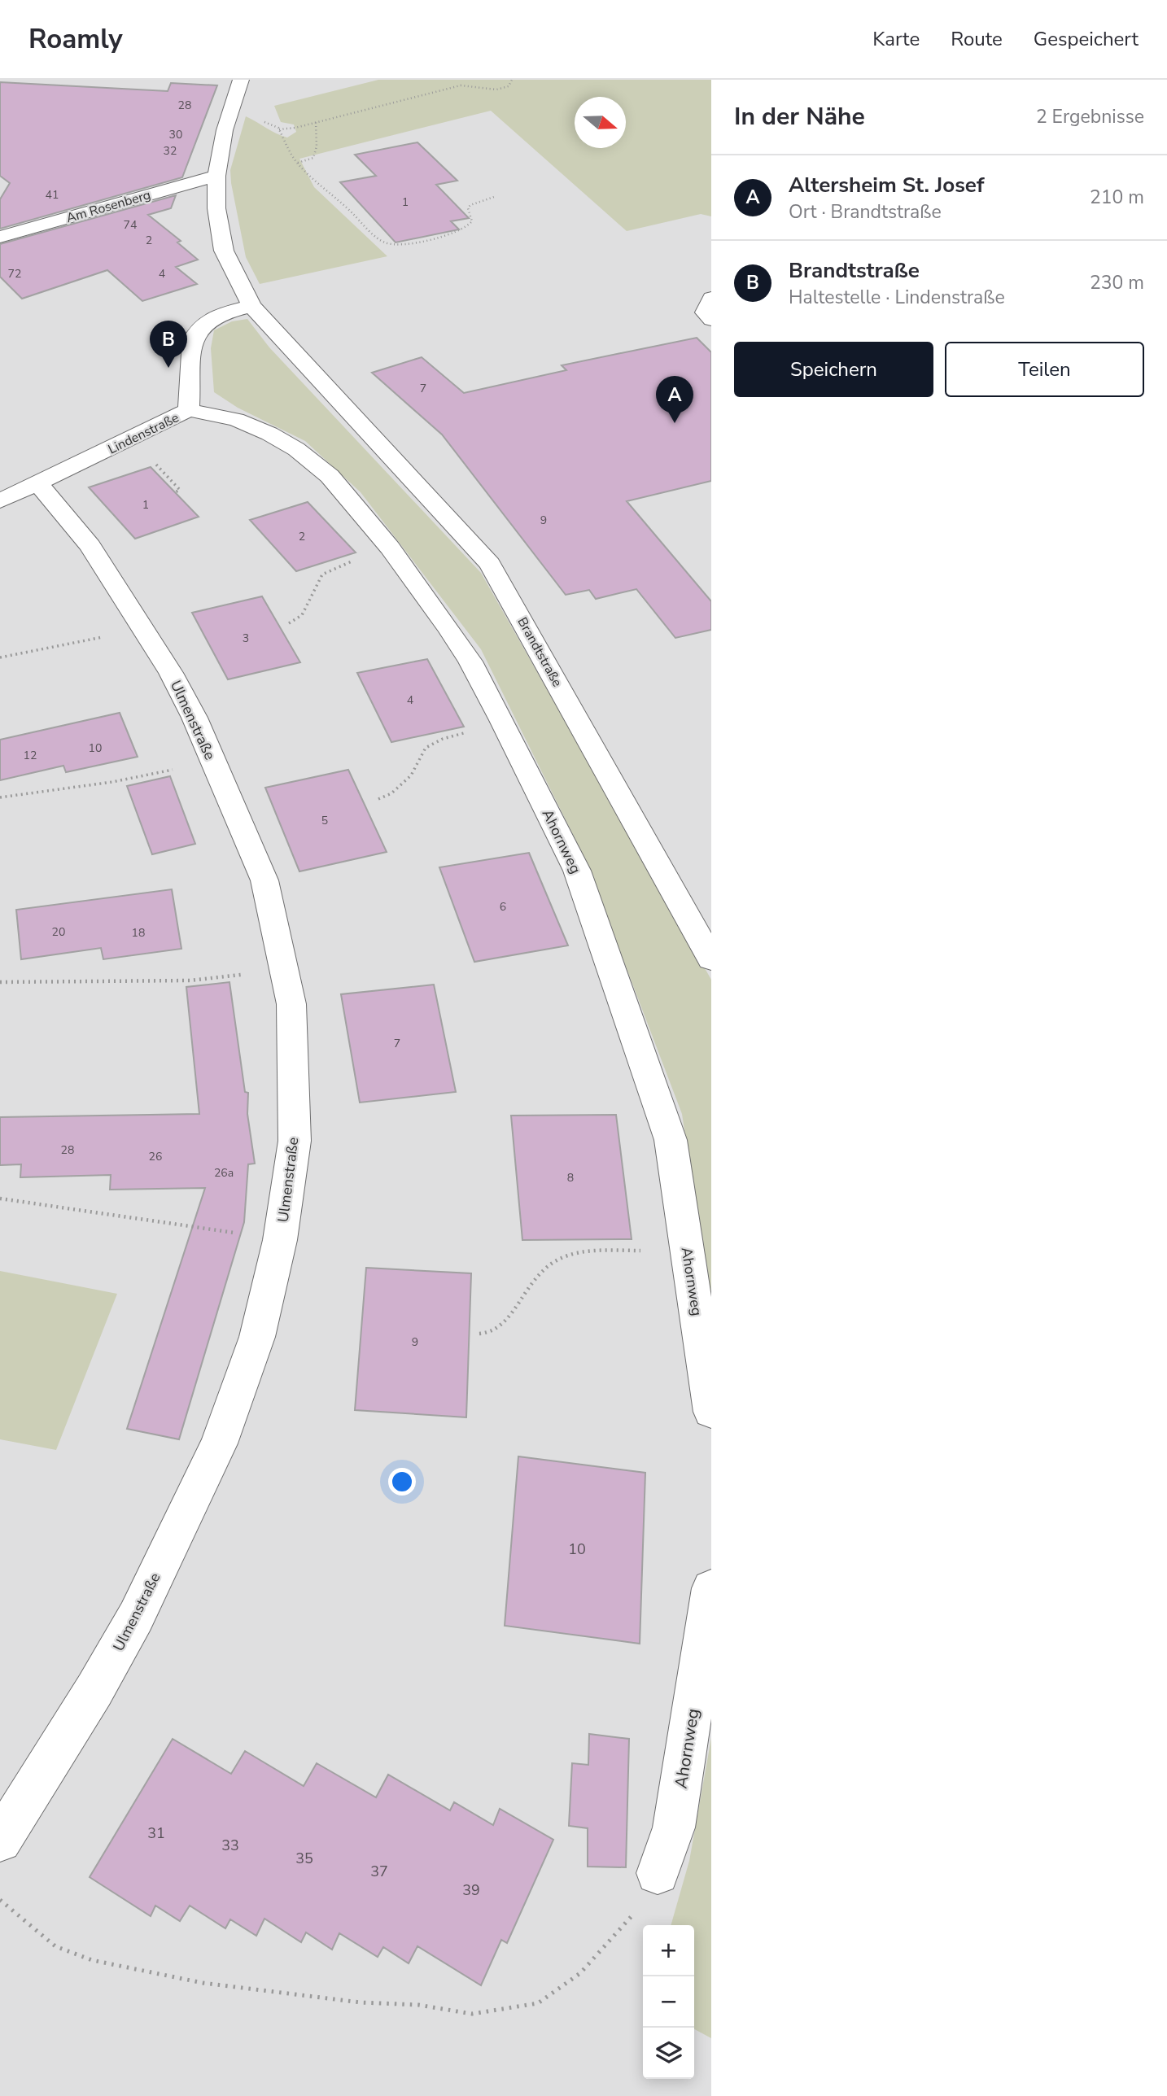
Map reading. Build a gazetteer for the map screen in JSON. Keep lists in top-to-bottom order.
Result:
{
  "streets": {
    "street": [
      "Am Rosenberg",
      "Lindenstraße",
      "Brandtstraße",
      "Ulmenstraße",
      "Ahornweg"
    ]
  },
  "crossings": [
    ["Am Rosenberg", "Brandtstraße"],
    ["Lindenstraße", "Brandtstraße"],
    ["Lindenstraße", "Ulmenstraße"],
    ["Lindenstraße", "Ahornweg"]
  ],
  "house_numbers": [
    "28",
    "30",
    "32",
    "41",
    "1",
    "74",
    "2",
    "72",
    "4",
    "7",
    "1",
    "9",
    "2",
    "3",
    "4",
    "10",
    "12",
    "5",
    "6",
    "20",
    "18",
    "7",
    "28",
    "26",
    "26a",
    "8",
    "9",
    "10",
    "31",
    "33",
    "35",
    "37",
    "39"
  ],
  "north": "right",
  "page": {
    "header": "Roamly",
    "nav": ["Karte", "Route", "Gespeichert"],
    "heading": ["In der Nähe", "2 Ergebnisse"],
    "list": [
      {
        "mark": "A",
        "name": "Altersheim St. Josef",
        "note": "Ort · Brandtstraße",
        "value": "210 m"
      },
      {
        "mark": "B",
        "name": "Brandtstraße",
        "note": "Haltestelle · Lindenstraße",
        "value": "230 m"
      }
    ],
    "pins": ["B", "A"],
    "buttons": ["Speichern", "Teilen"],
    "map_buttons": ["+", "−"]
  }
}
